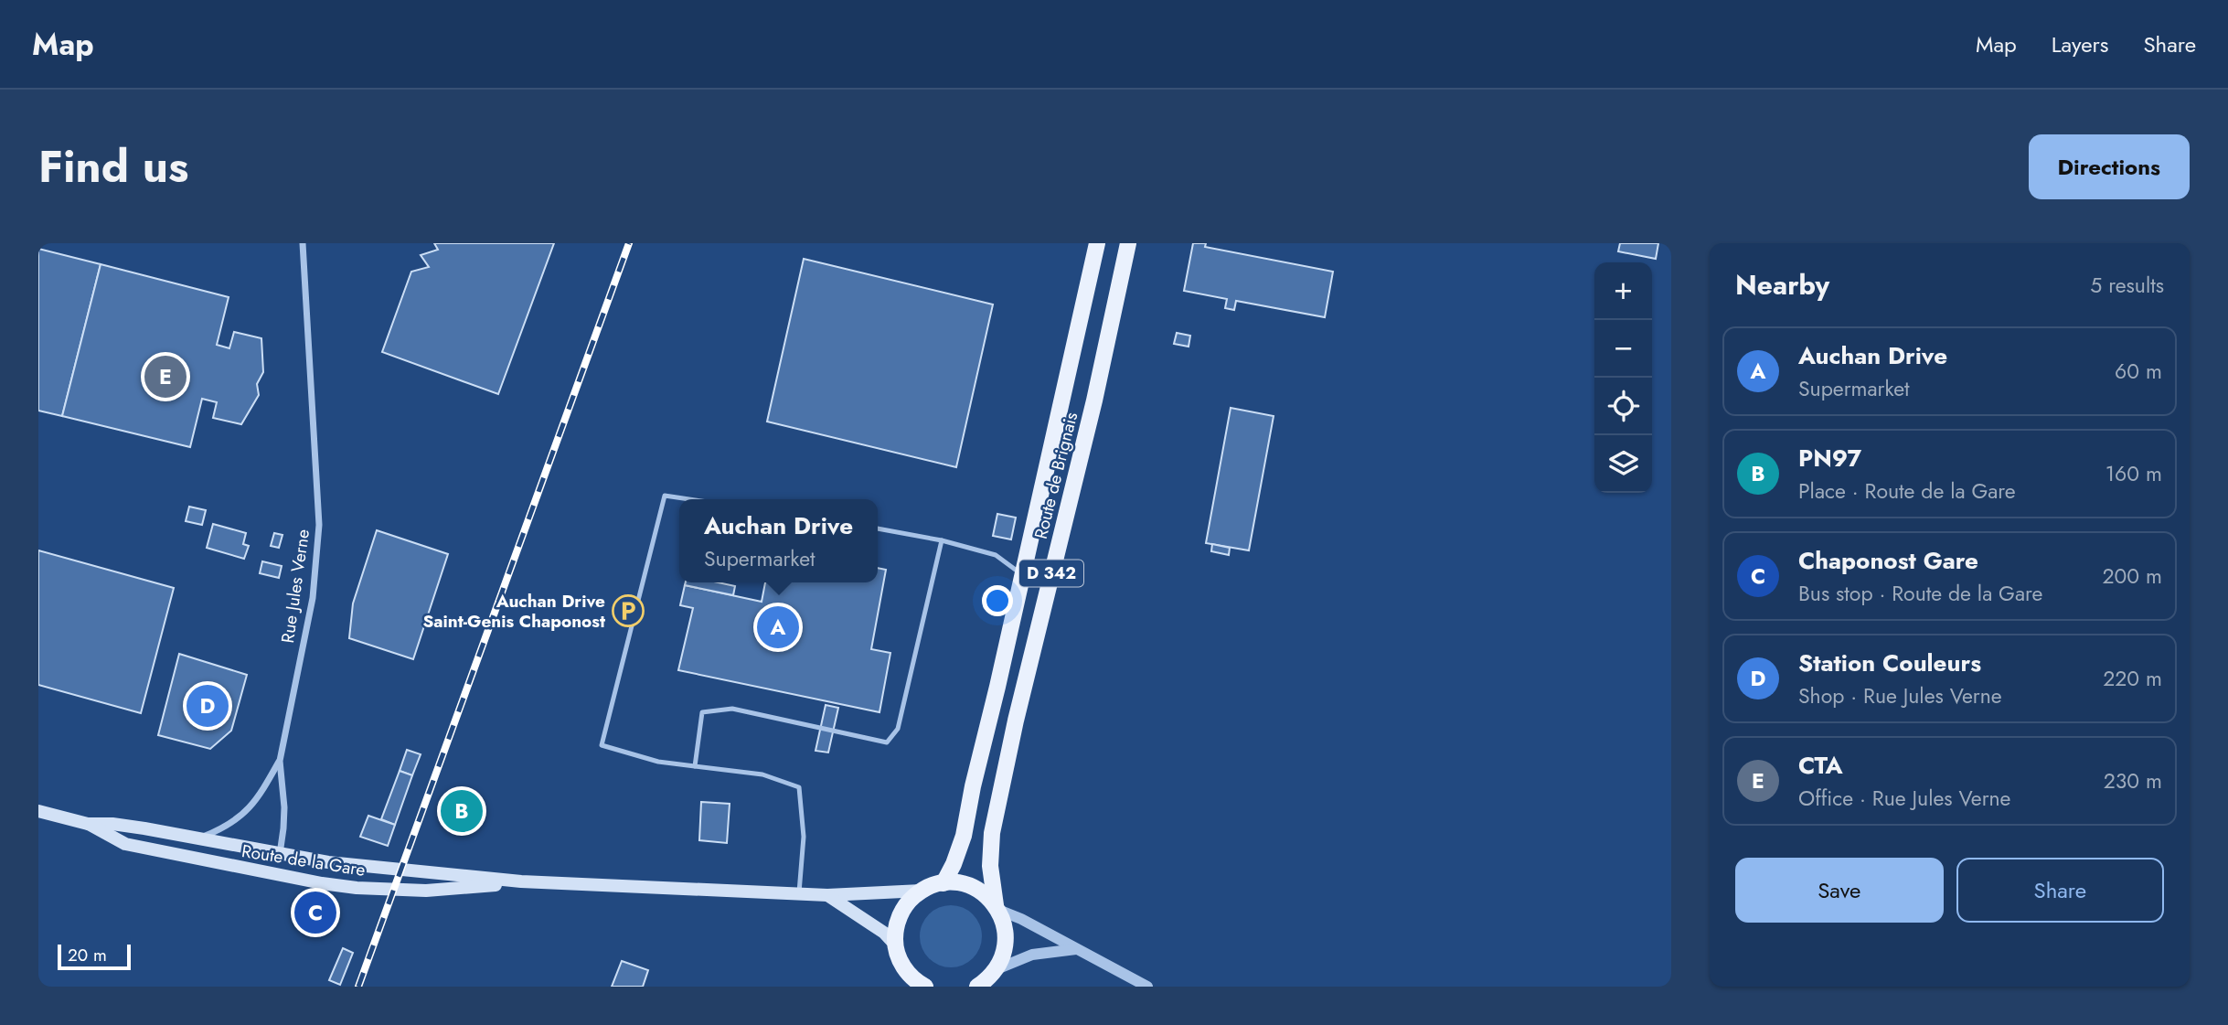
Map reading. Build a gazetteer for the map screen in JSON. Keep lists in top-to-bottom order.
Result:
{
  "streets": {
    "main road": ["Route de Brignais", "D 342", "Route de la Gare"],
    "street": ["Rue Jules Verne"]
  },
  "crossings": [
    ["Rue Jules Verne", "Route de la Gare"]
  ],
  "places": {
    "parking": ["Auchan Drive Saint-Genis Chaponost"]
  },
  "scale_bar": "20 m",
  "page": {
    "header": "Map",
    "nav": ["Map", "Layers", "Share"],
    "title": "Find us",
    "buttons": [
      "Directions",
      ["Save", "Share"]
    ],
    "heading": ["Nearby", "5 results"],
    "map_buttons": ["+", "−"],
    "list": [
      {
        "mark": "A",
        "name": "Auchan Drive",
        "note": "Supermarket",
        "value": "60 m"
      },
      {
        "mark": "B",
        "name": "PN97",
        "note": "Place · Route de la Gare",
        "value": "160 m"
      },
      {
        "mark": "C",
        "name": "Chaponost Gare",
        "note": "Bus stop · Route de la Gare",
        "value": "200 m"
      },
      {
        "mark": "D",
        "name": "Station Couleurs",
        "note": "Shop · Rue Jules Verne",
        "value": "220 m"
      },
      {
        "mark": "E",
        "name": "CTA",
        "note": "Office · Rue Jules Verne",
        "value": "230 m"
      }
    ],
    "pins": [
      "E",
      "A",
      "D",
      "B",
      "C"
    ],
    "popup": ["Auchan Drive", "Supermarket"],
    "scale": "20 m"
  }
}
